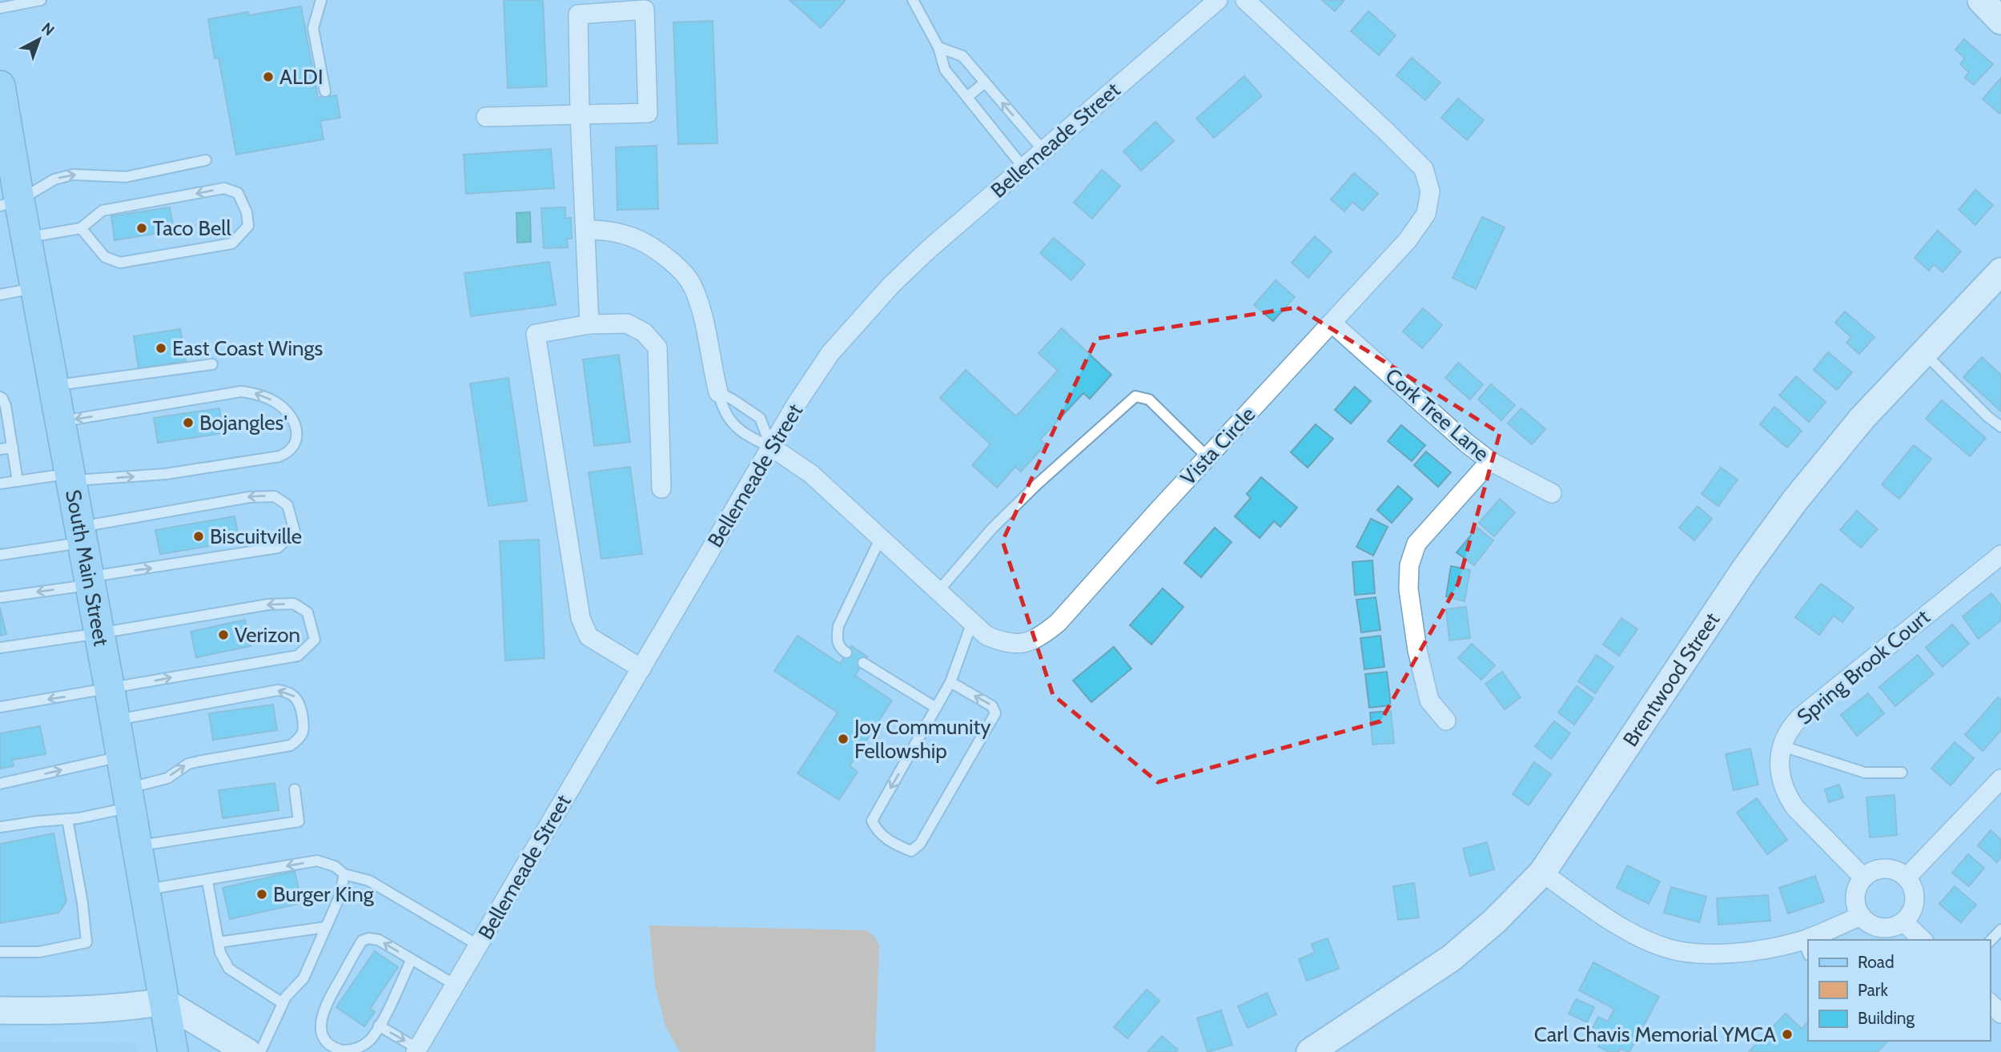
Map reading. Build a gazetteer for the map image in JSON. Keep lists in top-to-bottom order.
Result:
{
  "streets": {
    "main road": ["South Main Street", "Brentwood Street"],
    "street": [
      "Bellemeade Street",
      "Cork Tree Lane",
      "Vista Circle",
      "Spring Brook Court"
    ]
  },
  "crossings": [
    ["Bellemeade Street", "Vista Circle"],
    ["Cork Tree Lane", "Vista Circle"]
  ],
  "places": [
    "ALDI",
    "Taco Bell",
    "East Coast Wings",
    "Bojangles'",
    "Biscuitville",
    "Verizon",
    "Joy Community Fellowship",
    "Burger King",
    "Carl Chavis Memorial YMCA"
  ],
  "legend": ["Road", "Park", "Building"],
  "north": "top right"
}
